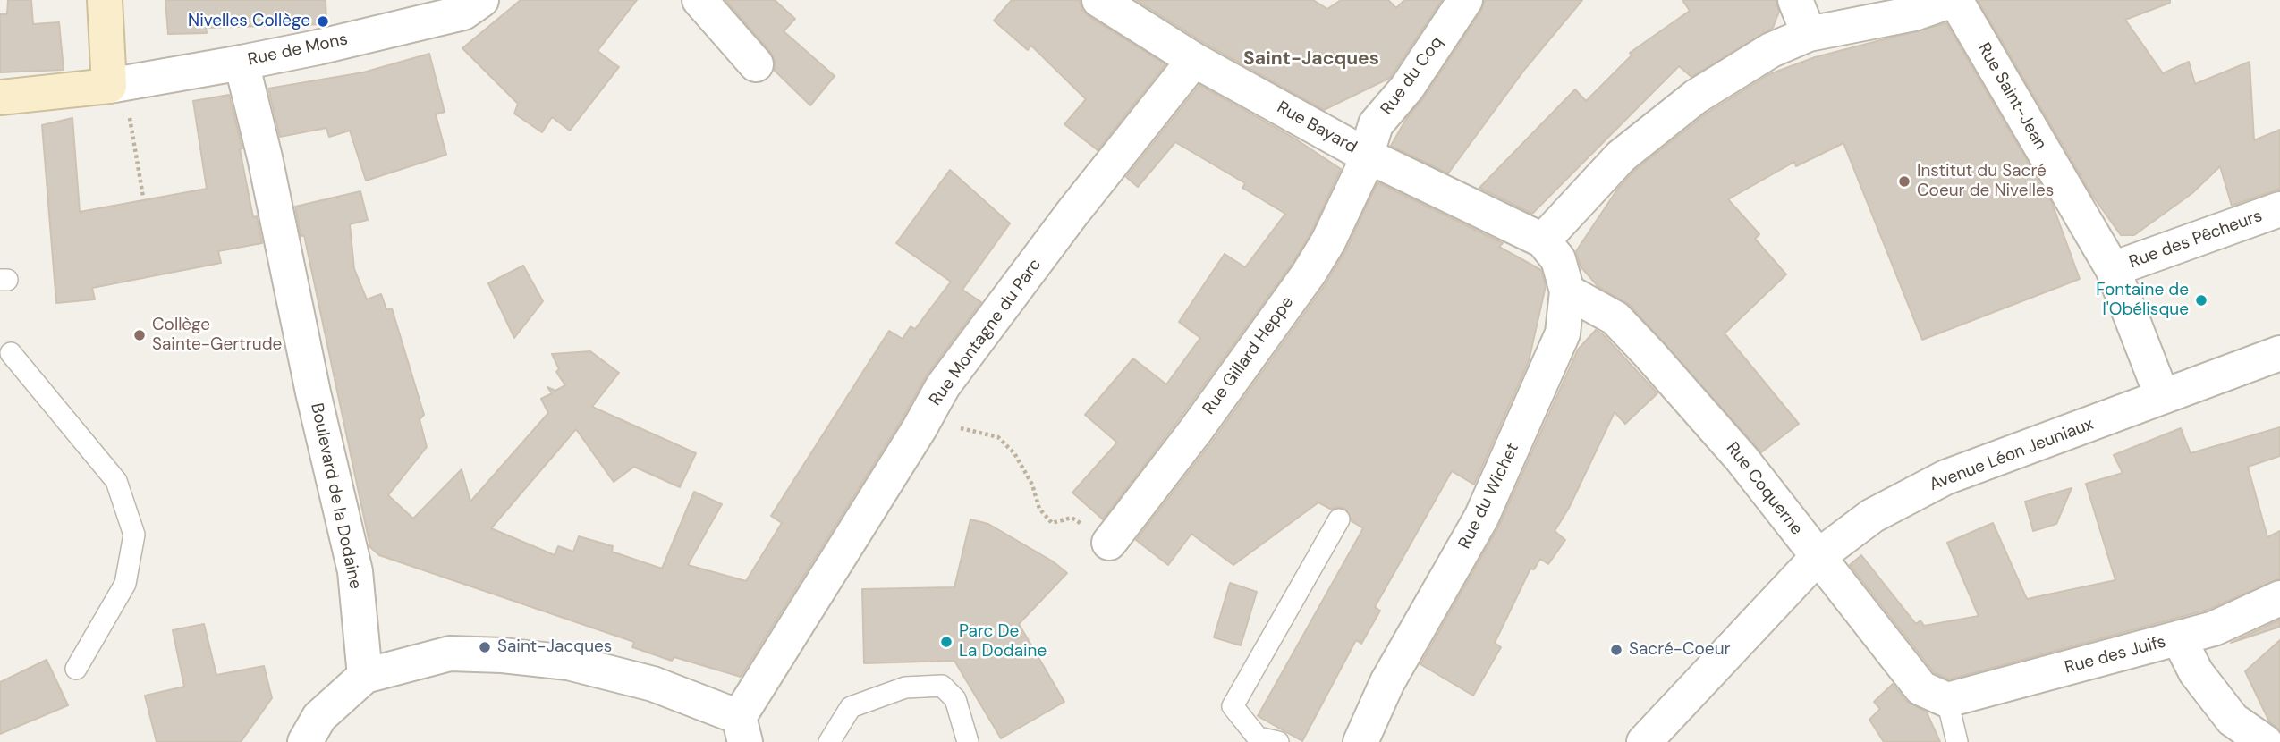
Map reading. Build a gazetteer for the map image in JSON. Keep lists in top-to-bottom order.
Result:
{
  "streets": {
    "street": [
      "Rue de Mons",
      "Rue du Coq",
      "Rue Saint-Jean",
      "Rue Bayard",
      "Rue des Pêcheurs",
      "Rue Montagne du Parc",
      "Rue Gillard Heppe",
      "Avenue Léon Jeuniaux",
      "Rue Coquerne",
      "Boulevard de la Dodaine",
      "Rue du Wichet",
      "Rue des Juifs"
    ]
  },
  "crossings": [
    ["Rue de Mons", "Boulevard de la Dodaine"],
    ["Rue du Coq", "Rue Bayard"],
    ["Rue du Coq", "Rue Gillard Heppe"],
    ["Rue Saint-Jean", "Rue des Pêcheurs"],
    ["Rue Saint-Jean", "Avenue Léon Jeuniaux"],
    ["Rue Bayard", "Rue Montagne du Parc"],
    ["Rue Bayard", "Rue Gillard Heppe"],
    ["Rue Bayard", "Rue du Wichet"],
    ["Avenue Léon Jeuniaux", "Rue Coquerne"],
    ["Rue Coquerne", "Rue du Wichet"],
    ["Rue Coquerne", "Rue des Juifs"]
  ],
  "districts": ["Saint-Jacques"],
  "places": [
    "Nivelles Collège",
    "Institut du Sacré Coeur de Nivelles",
    "Fontaine de l'Obélisque",
    "Collège Sainte-Gertrude",
    "Parc De La Dodaine",
    "Saint-Jacques",
    "Sacré-Coeur"
  ]
}
